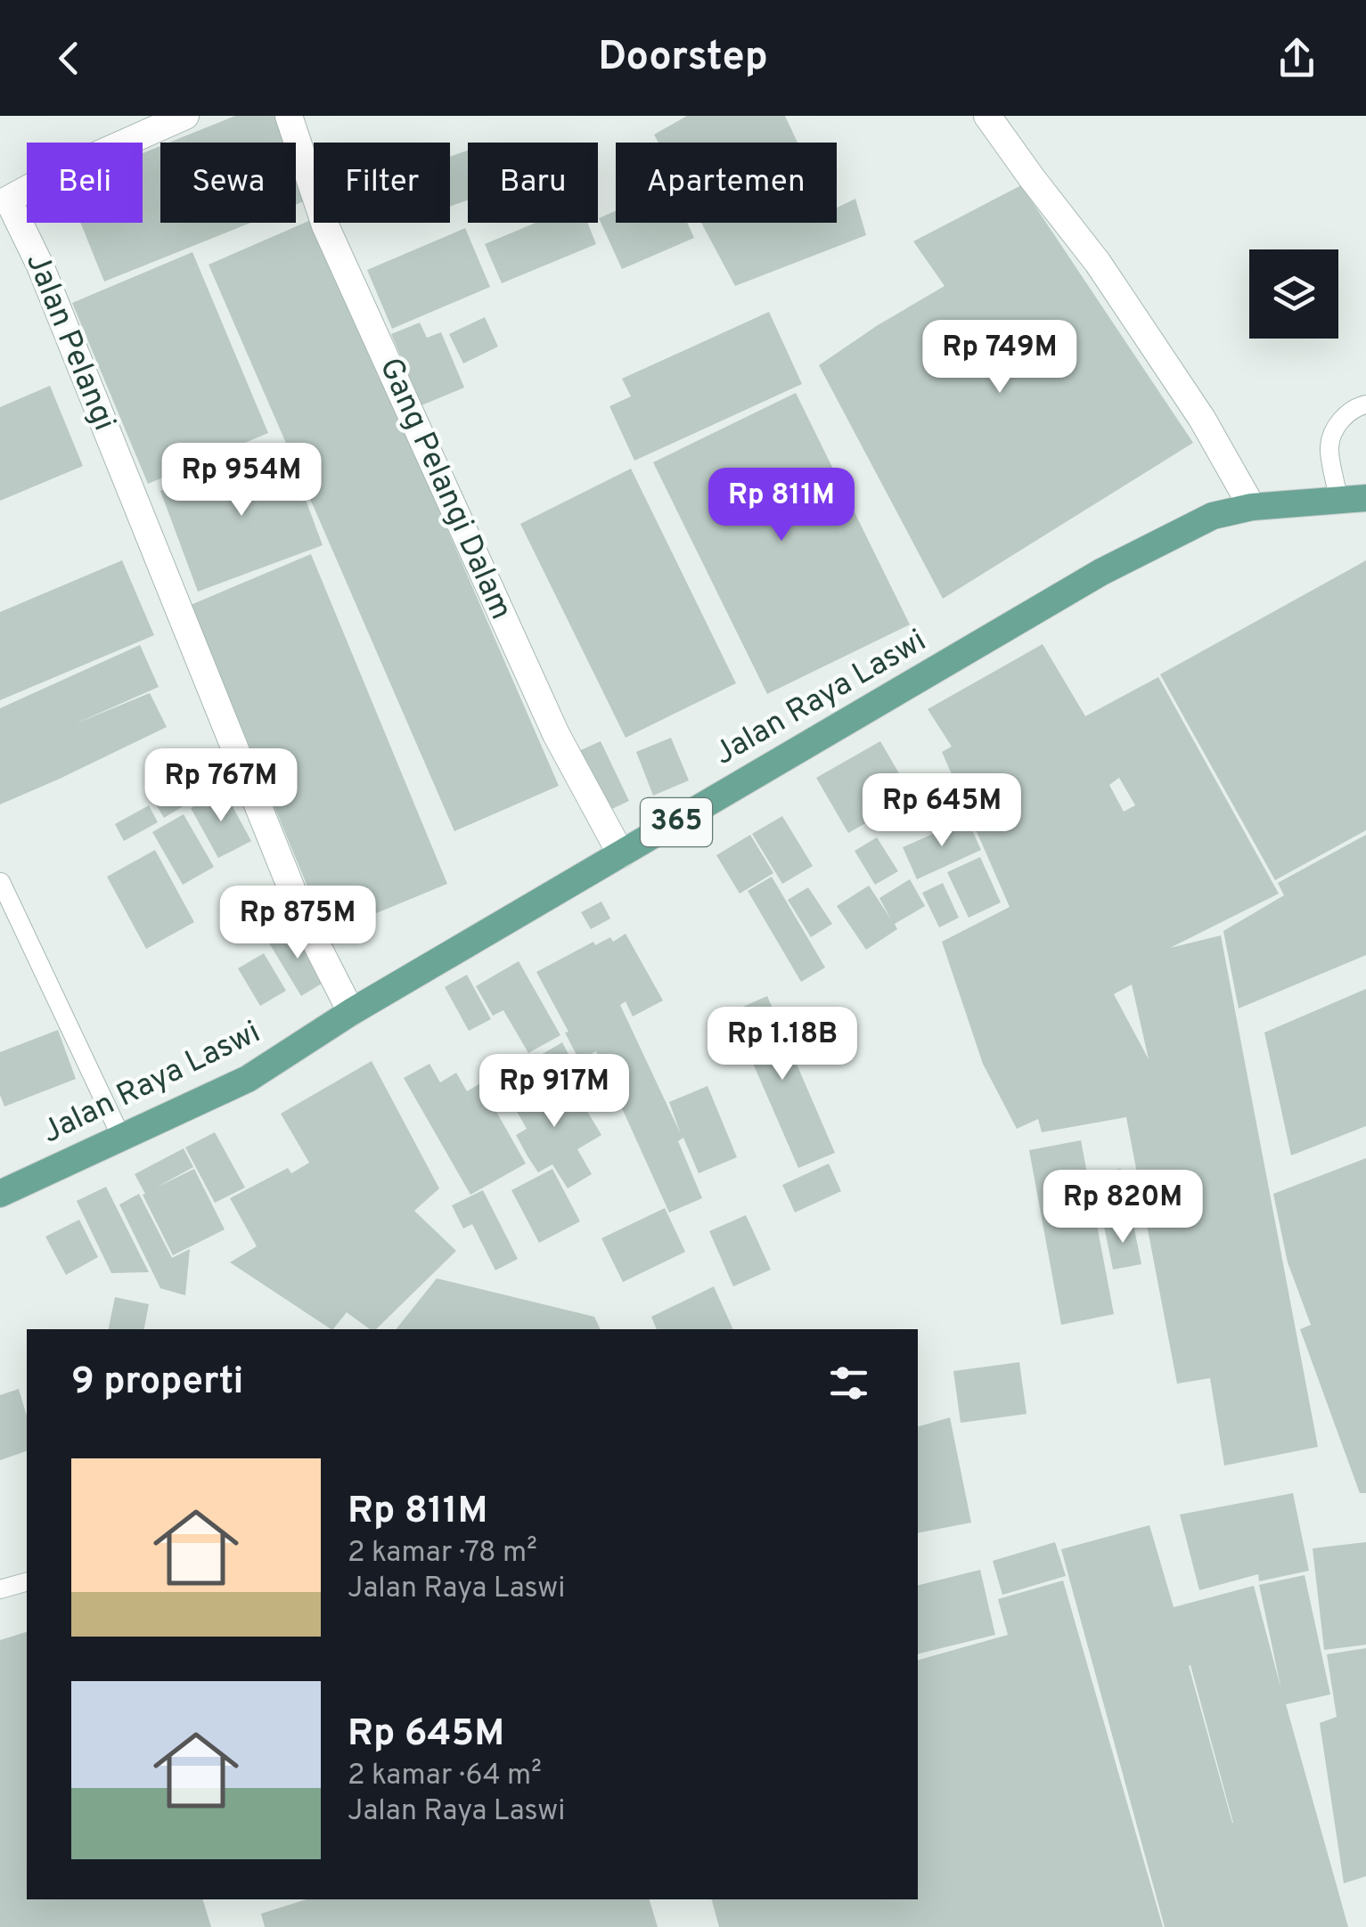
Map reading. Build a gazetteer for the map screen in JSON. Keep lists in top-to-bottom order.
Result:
{
  "streets": {
    "main road": ["Jalan Raya Laswi", "365"],
    "street": ["Jalan Pelangi", "Gang Pelangi Dalam"]
  },
  "crossings": [
    ["Jalan Pelangi", "Jalan Raya Laswi"],
    ["Gang Pelangi Dalam", "Jalan Raya Laswi"]
  ],
  "page": {
    "header": "Doorstep",
    "chip": [
      "Beli",
      "Sewa",
      "Filter",
      "Baru",
      "Apartemen"
    ],
    "price": [
      "Rp 749M",
      "Rp 954M",
      "Rp 811M",
      "Rp 767M",
      "Rp 645M",
      "Rp 875M",
      "Rp 1.18B",
      "Rp 917M",
      "Rp 820M"
    ],
    "heading": "9 properti",
    "list": [
      {
        "name": "Rp 811M",
        "note": "2 kamar · 78 m² · Jalan Raya Laswi"
      },
      {
        "name": "Rp 645M",
        "note": "2 kamar · 64 m² · Jalan Raya Laswi"
      }
    ]
  }
}
